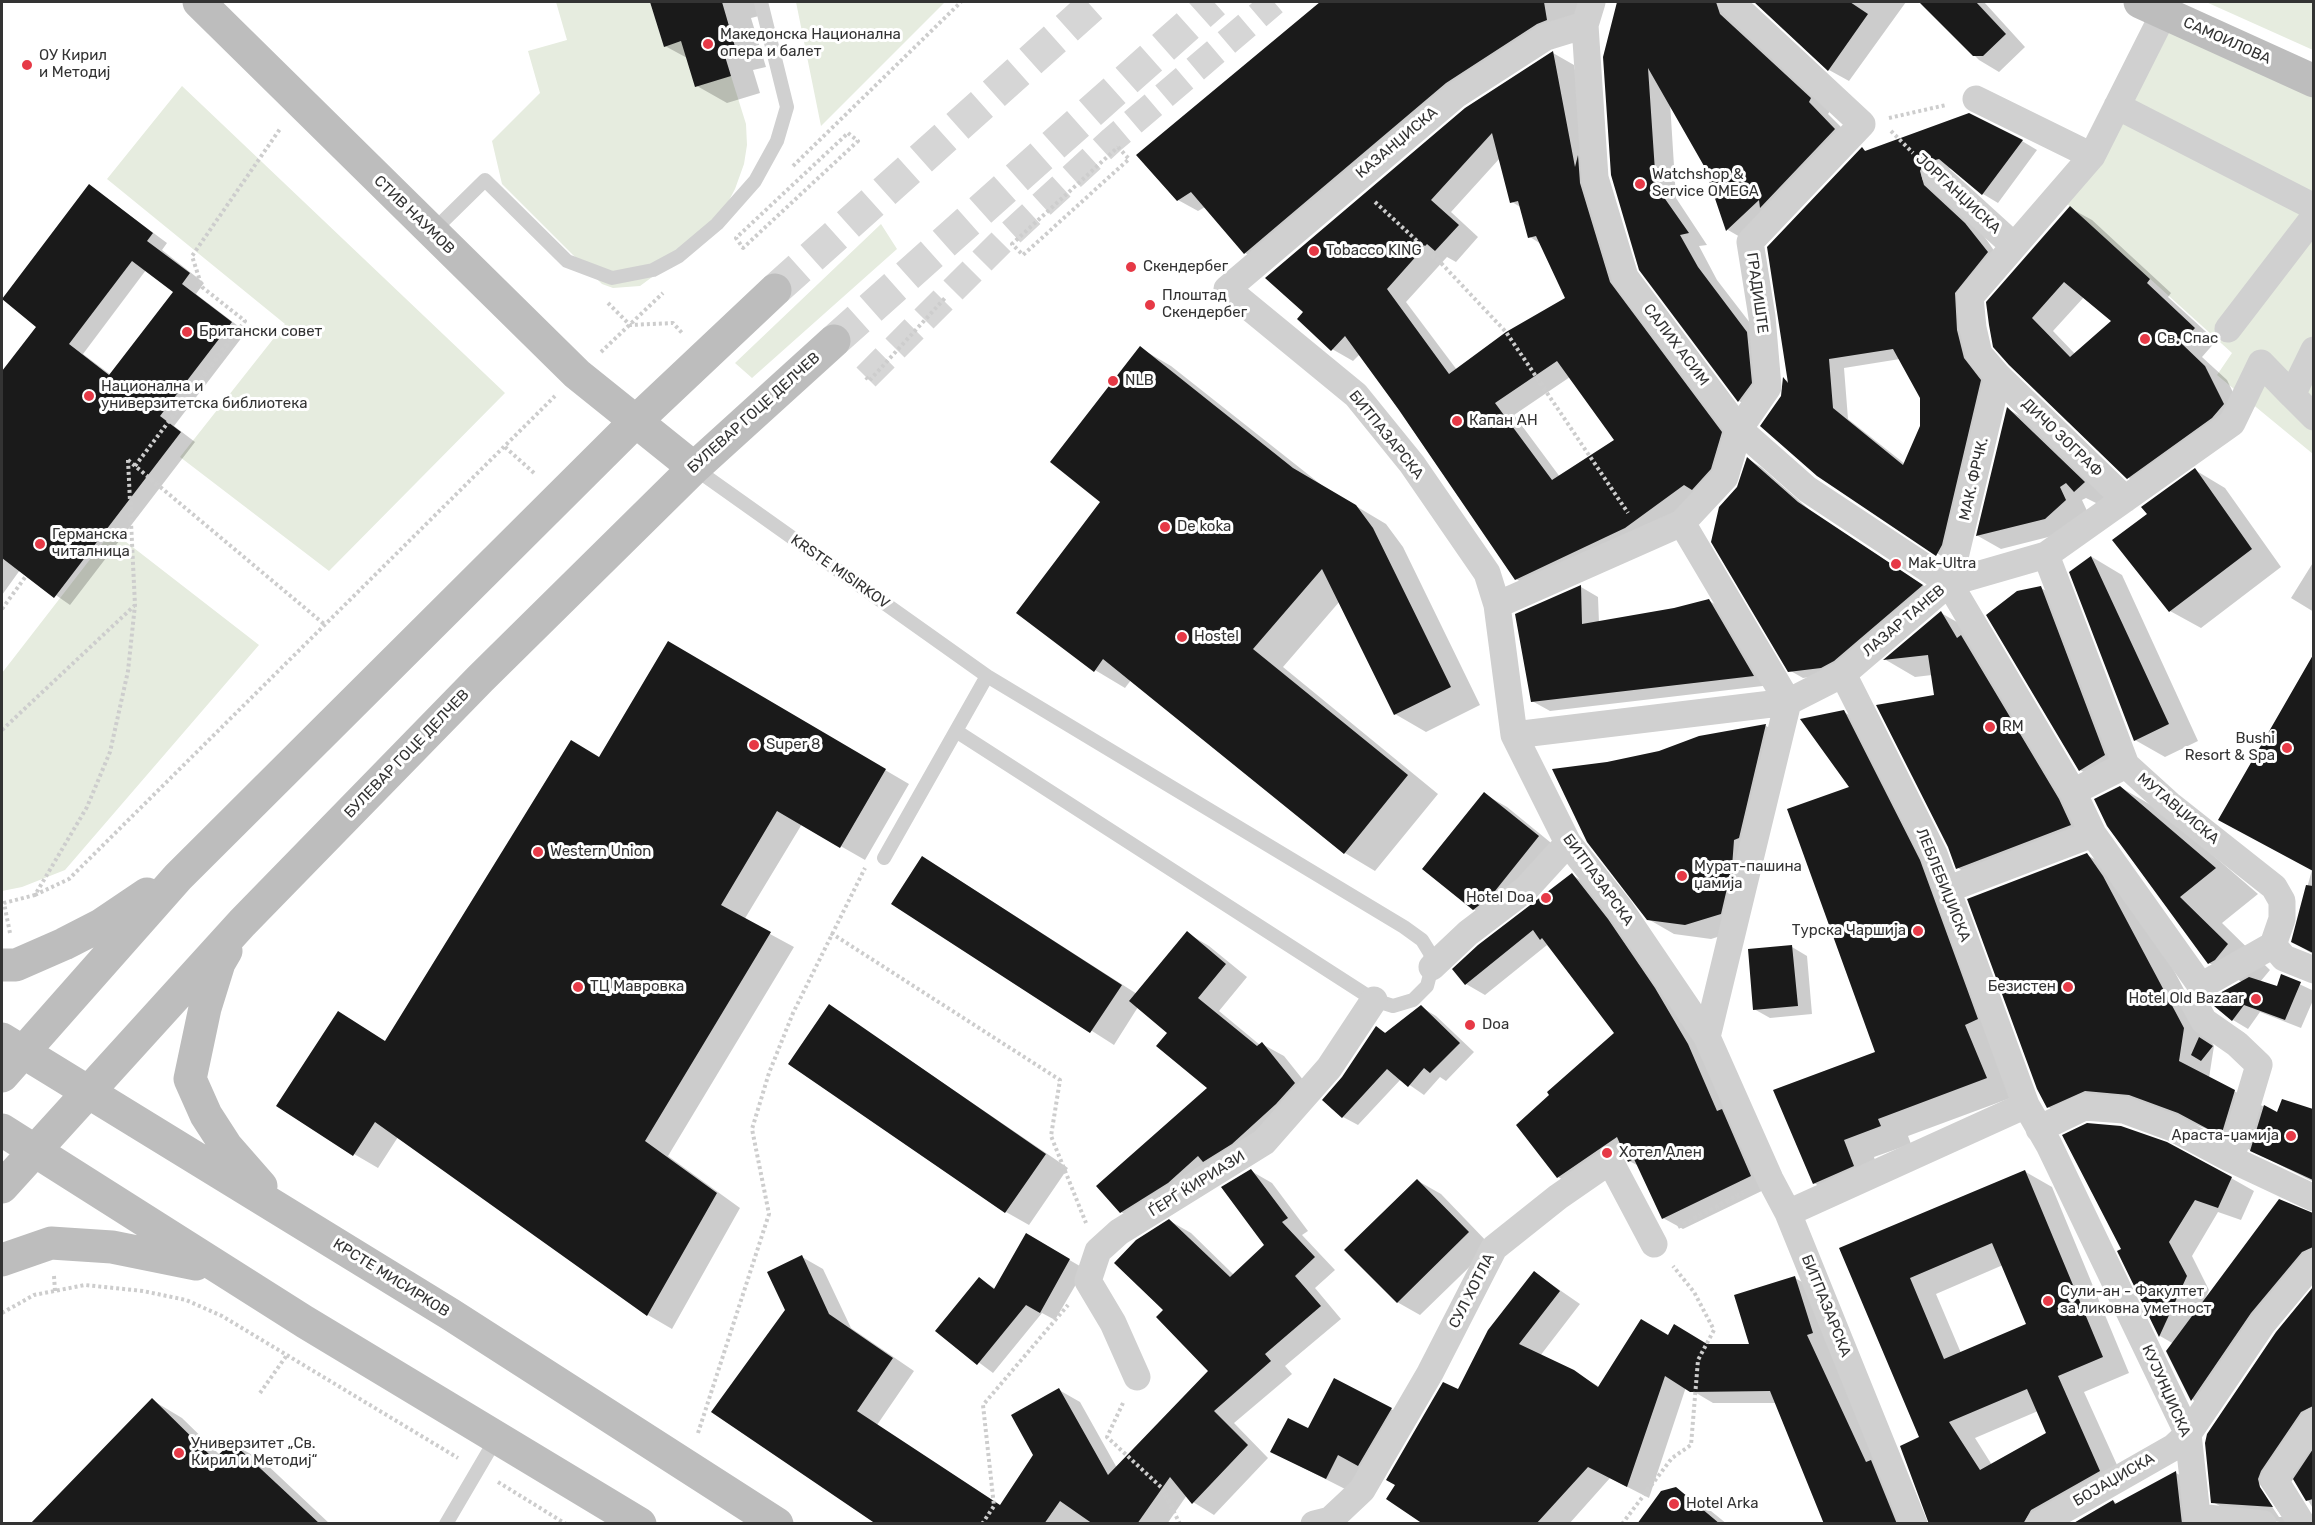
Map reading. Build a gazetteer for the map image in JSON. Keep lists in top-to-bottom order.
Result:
{
  "streets": {
    "street": [
      "САМОИЛОВА",
      "КАЗАНЏИСКА",
      "ЈОРГАНЏИСКА",
      "СТИВ НАУМОВ",
      "ГРАДИШТЕ",
      "САЛИХ АСИМ",
      "БУЛЕВАР ГОЦЕ ДЕЛЧЕВ",
      "БИТПАЗАРСКА",
      "ДИЧО ЗОГРАФ",
      "МАК. ФРЧК.",
      "ЛАЗАР ТАНЕВ",
      "МУТАВЏИСКА",
      "ЛЕБЛЕБИЏИСКА",
      "ЃЕРЃ ЌИРИАЗИ",
      "КРСТЕ МИСИРКОВ",
      "СУЛ ХОТЛА",
      "КУЈУНЏИСКА",
      "БОЈАЏИСКА"
    ],
    "lane": ["KRSTE MISIRKOV"]
  },
  "crossings": [
    ["КАЗАНЏИСКА", "САЛИХ АСИМ"],
    ["КАЗАНЏИСКА", "БИТПАЗАРСКА"],
    ["ЈОРГАНЏИСКА", "ГРАДИШТЕ"],
    ["ЈОРГАНЏИСКА", "ДИЧО ЗОГРАФ"],
    ["ЈОРГАНЏИСКА", "МАК. ФРЧК."],
    ["СТИВ НАУМОВ", "БУЛЕВАР ГОЦЕ ДЕЛЧЕВ"],
    ["СТИВ НАУМОВ", "KRSTE MISIRKOV"],
    ["ГРАДИШТЕ", "САЛИХ АСИМ"],
    ["ГРАДИШТЕ", "БИТПАЗАРСКА"],
    ["САЛИХ АСИМ", "МАК. ФРЧК."],
    ["САЛИХ АСИМ", "ЛАЗАР ТАНЕВ"],
    ["БУЛЕВАР ГОЦЕ ДЕЛЧЕВ", "KRSTE MISIRKOV"],
    ["БУЛЕВАР ГОЦЕ ДЕЛЧЕВ", "КРСТЕ МИСИРКОВ"],
    ["БИТПАЗАРСКА", "ЛАЗАР ТАНЕВ"],
    ["ДИЧО ЗОГРАФ", "МАК. ФРЧК."],
    ["ДИЧО ЗОГРАФ", "ЛАЗАР ТАНЕВ"],
    ["МАК. ФРЧК.", "ЛАЗАР ТАНЕВ"],
    ["ЛАЗАР ТАНЕВ", "МУТАВЏИСКА"],
    ["ЛАЗАР ТАНЕВ", "ЛЕБЛЕБИЏИСКА"],
    ["ЛЕБЛЕБИЏИСКА", "КУЈУНЏИСКА"],
    ["КУЈУНЏИСКА", "БОЈАЏИСКА"]
  ],
  "places": [
    "Македонска Национална опера и балет",
    "ОУ Кирил и Методиј",
    "Watchshop & Service OMEGA",
    "Tobacco KING",
    "Скендербег",
    "Плоштад Скендербег",
    "Британски совет",
    "Св. Спас",
    "NLB",
    "Национална и универзитетска библиотека",
    "Капан АН",
    "De koka",
    "Германска читалница",
    "Mak-Ultra",
    "Hostel",
    "RM",
    "Super 8",
    "Bushi Resort & Spa",
    "Western Union",
    "Мурат-пашина џамија",
    "Hotel Doa",
    "Турска Чаршија",
    "ТЦ Мавровка",
    "Безистен",
    "Hotel Old Bazaar",
    "Doa",
    "Араста-џамија",
    "Хотел Ален",
    "Сули-ан - Факултет за ликовна уметност",
    "Универзитет „Св. Кирил и Методиј“",
    "Hotel Arka"
  ]
}
